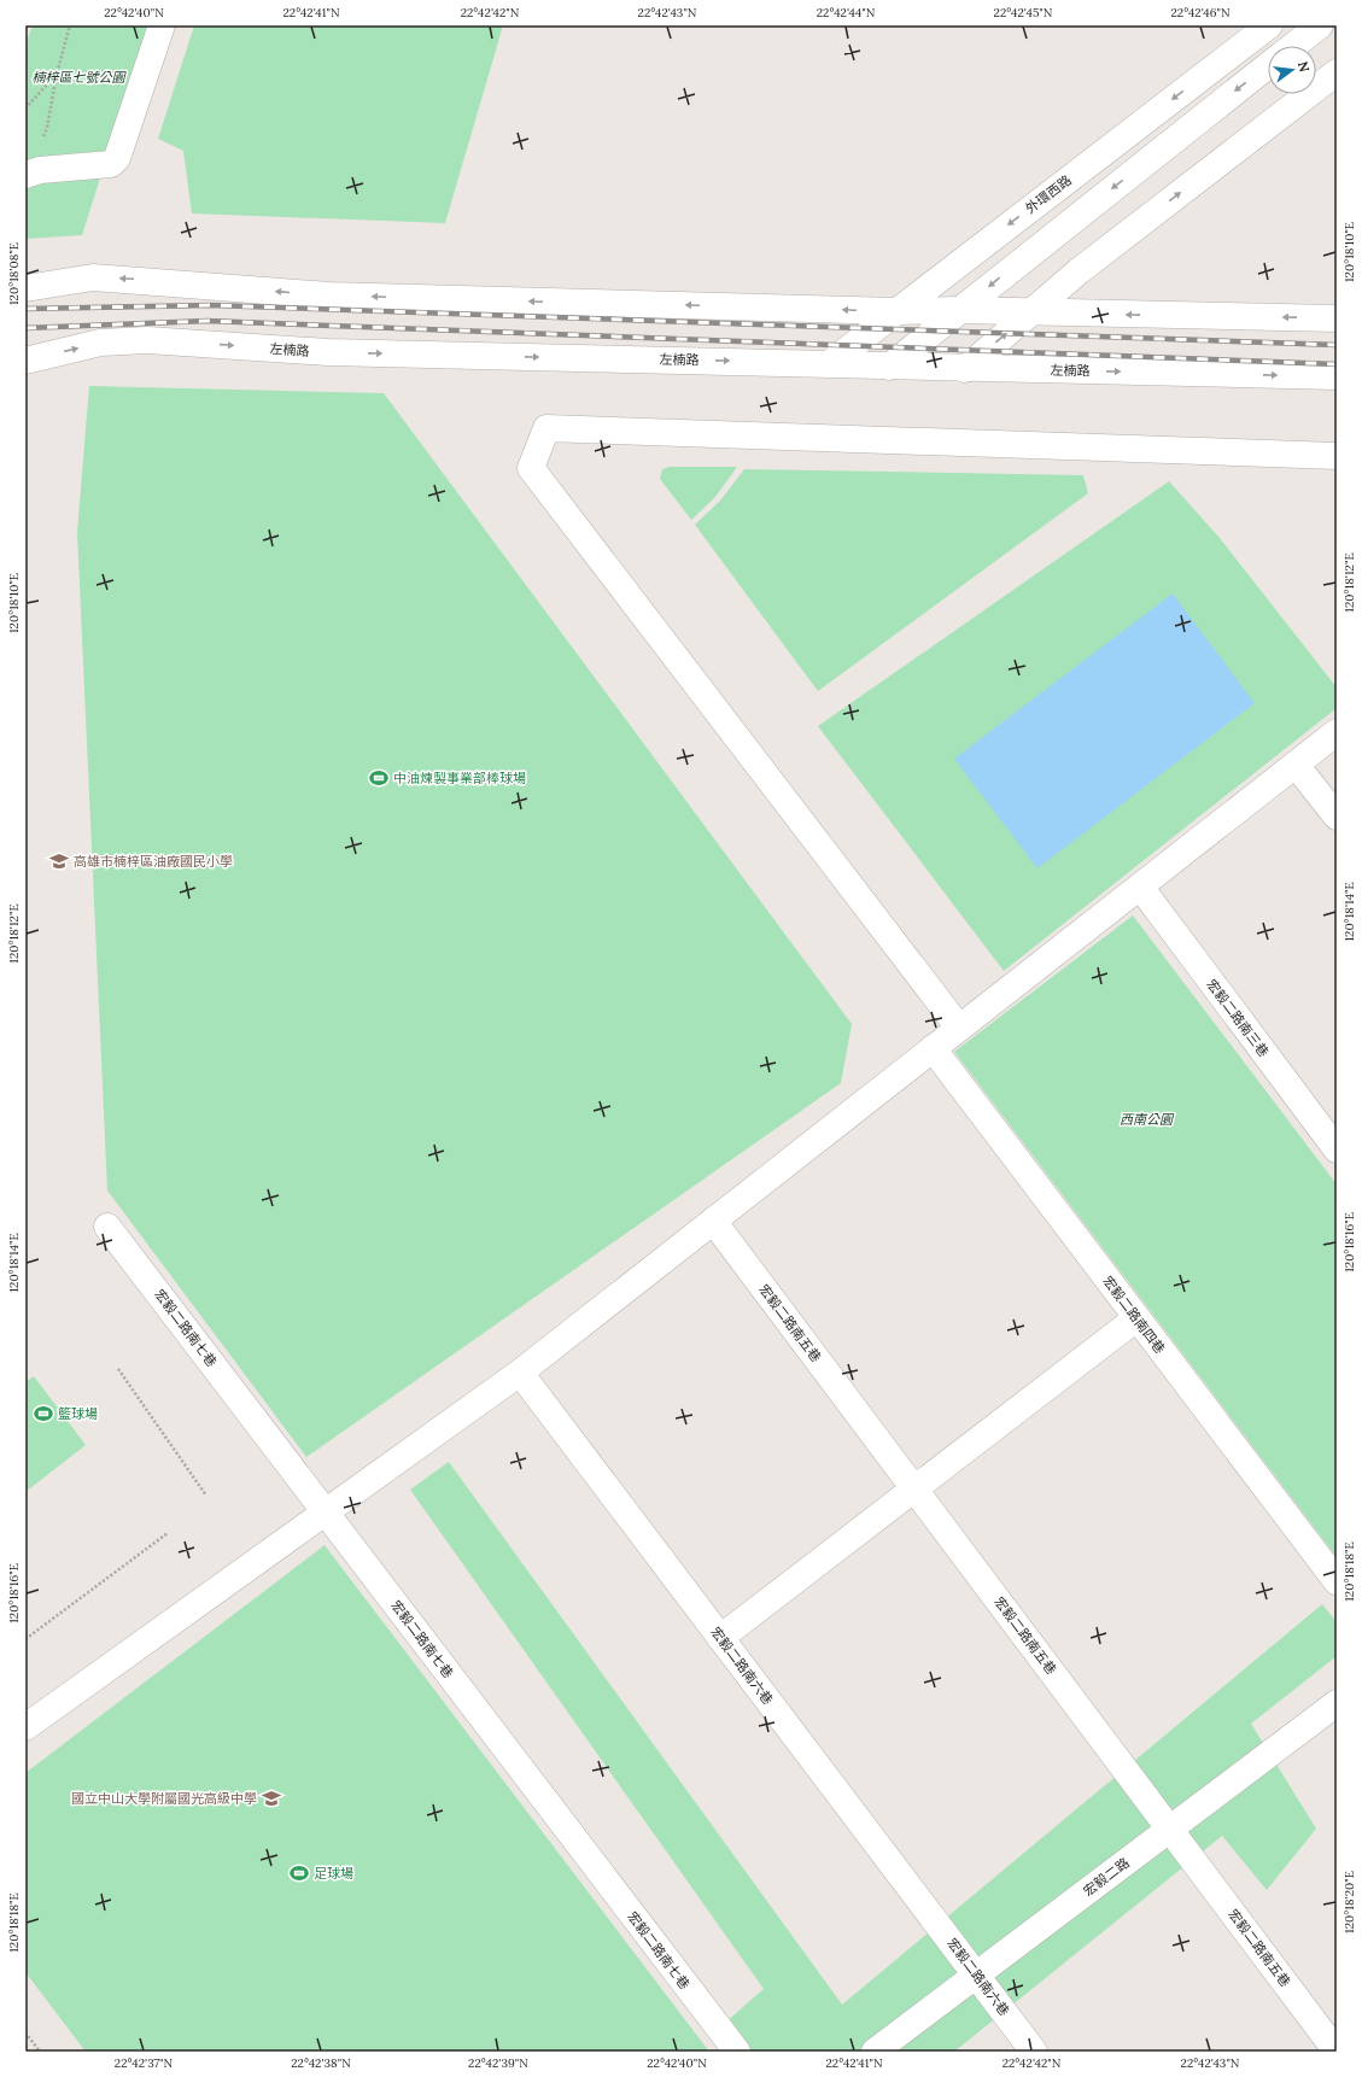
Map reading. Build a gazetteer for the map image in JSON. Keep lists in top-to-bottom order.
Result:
{
  "streets": {
    "street": [
      "外環西路",
      "左楠路",
      "宏毅二路南三巷",
      "宏毅二路南四巷",
      "宏毅二路南五巷",
      "宏毅二路南七巷",
      "宏毅二路南六巷",
      "宏毅二路"
    ]
  },
  "crossings": [
    ["外環西路", "左楠路"],
    ["宏毅二路南五巷", "宏毅二路"],
    ["宏毅二路南六巷", "宏毅二路"]
  ],
  "parks": ["楠梓區七號公園", "西南公園"],
  "places": {
    "sports": ["中油煉製事業部棒球場", "籃球場", "足球場"],
    "school or university": ["高雄市楠梓區油廠國民小學", "國立中山大學附屬國光高級中學"]
  },
  "north": "right",
  "coordinates": [
    "22°42'40\"N",
    "22°42'41\"N",
    "22°42'42\"N",
    "22°42'43\"N",
    "22°42'44\"N",
    "22°42'45\"N",
    "22°42'46\"N",
    "120°18'10\"E",
    "120°18'08\"E",
    "120°18'12\"E",
    "120°18'14\"E",
    "120°18'16\"E",
    "120°18'18\"E",
    "120°18'20\"E",
    "22°42'37\"N",
    "22°42'38\"N",
    "22°42'39\"N"
  ]
}
